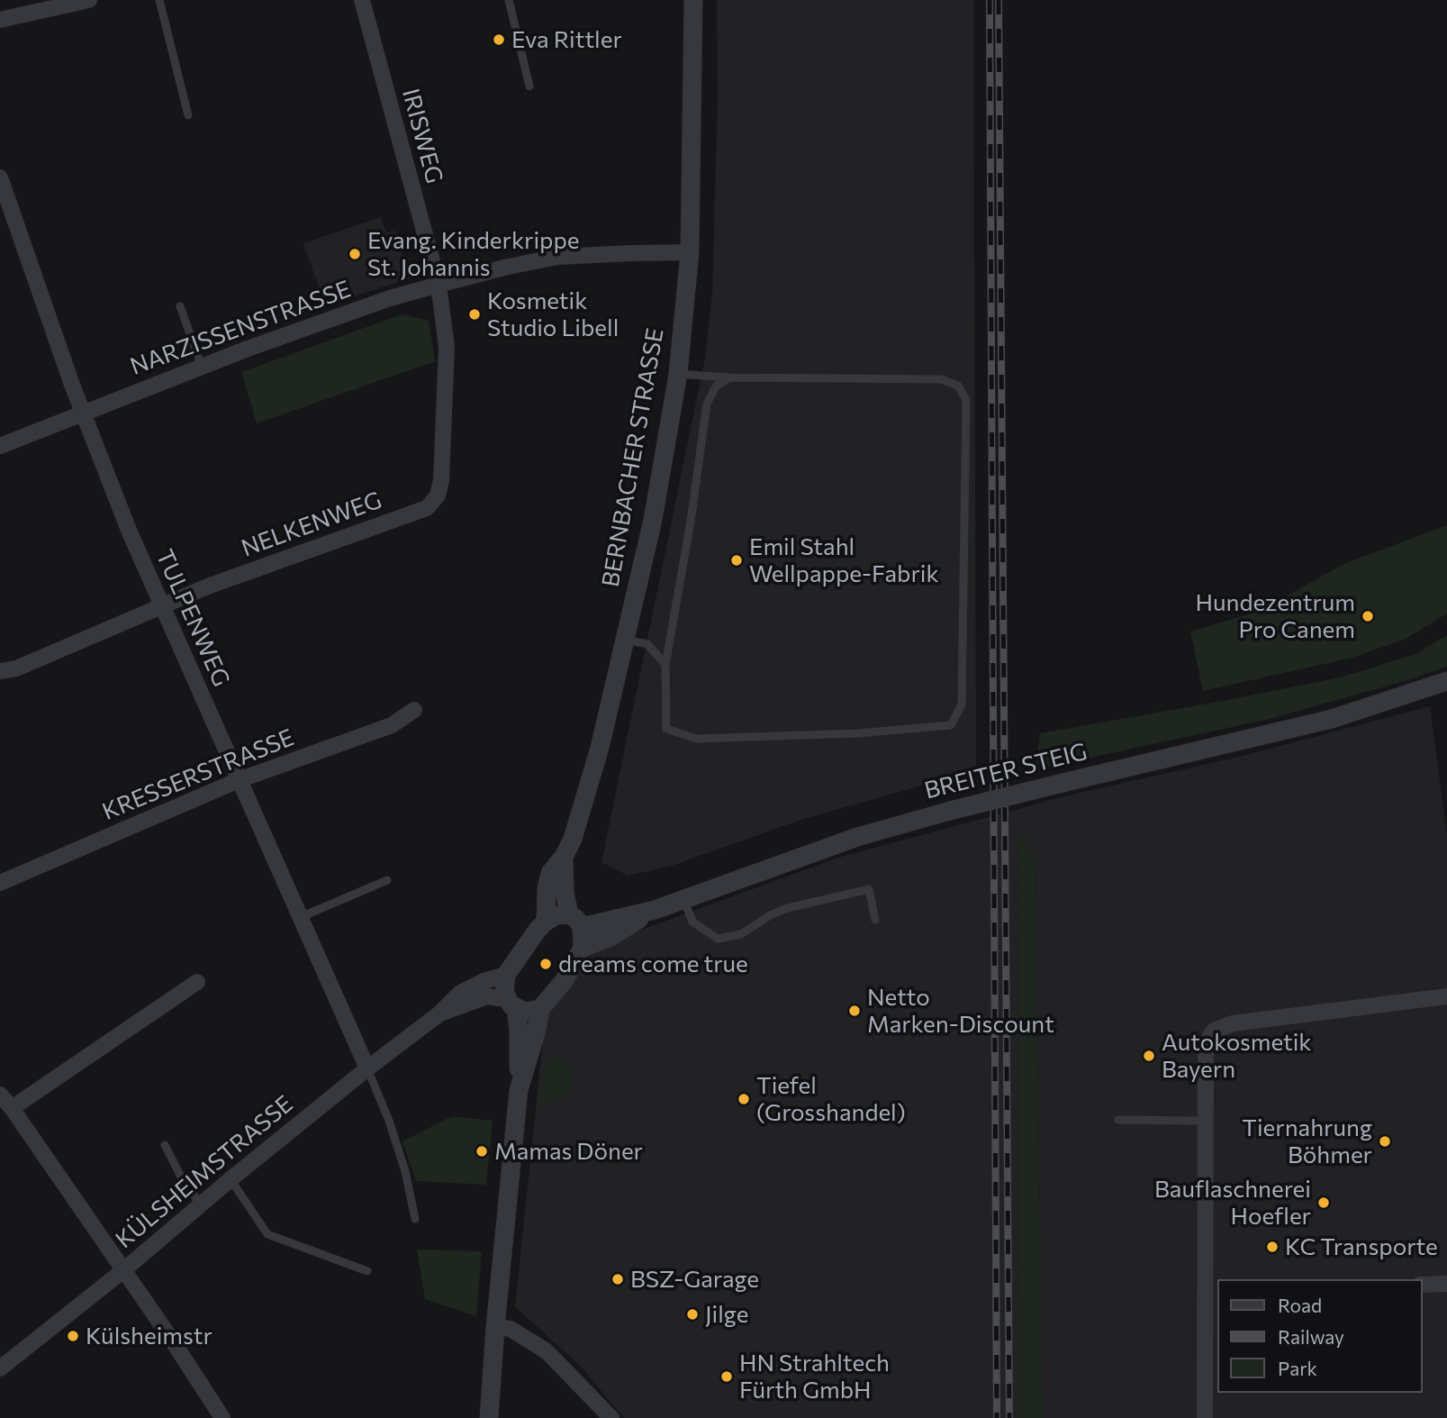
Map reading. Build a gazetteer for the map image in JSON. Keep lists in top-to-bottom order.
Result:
{
  "streets": {
    "street": [
      "IRISWEG",
      "NARZISSENSTRASSE",
      "BERNBACHER STRASSE",
      "NELKENWEG",
      "TULPENWEG",
      "BREITER STEIG",
      "KRESSERSTRASSE",
      "KÜLSHEIMSTRASSE"
    ]
  },
  "crossings": [
    ["IRISWEG", "NARZISSENSTRASSE"],
    ["IRISWEG", "NELKENWEG"],
    ["NARZISSENSTRASSE", "BERNBACHER STRASSE"],
    ["NARZISSENSTRASSE", "NELKENWEG"],
    ["NARZISSENSTRASSE", "TULPENWEG"],
    ["BERNBACHER STRASSE", "BREITER STEIG"],
    ["NELKENWEG", "TULPENWEG"],
    ["TULPENWEG", "KRESSERSTRASSE"],
    ["TULPENWEG", "KÜLSHEIMSTRASSE"]
  ],
  "places": [
    "Eva Rittler",
    "Evang. Kinderkrippe St. Johannis",
    "Kosmetik Studio Libell",
    "Emil Stahl Wellpappe-Fabrik",
    "Hundezentrum Pro Canem",
    "dreams come true",
    "Netto Marken-Discount",
    "Autokosmetik Bayern",
    "Tiefel (Grosshandel)",
    "Tiernahrung Böhmer",
    "Mamas Döner",
    "Bauflaschnerei Hoefler",
    "KC Transporte",
    "BSZ-Garage",
    "Jilge",
    "Külsheimstr",
    "HN Strahltech Fürth GmbH"
  ],
  "legend": ["Road", "Railway", "Park"]
}
